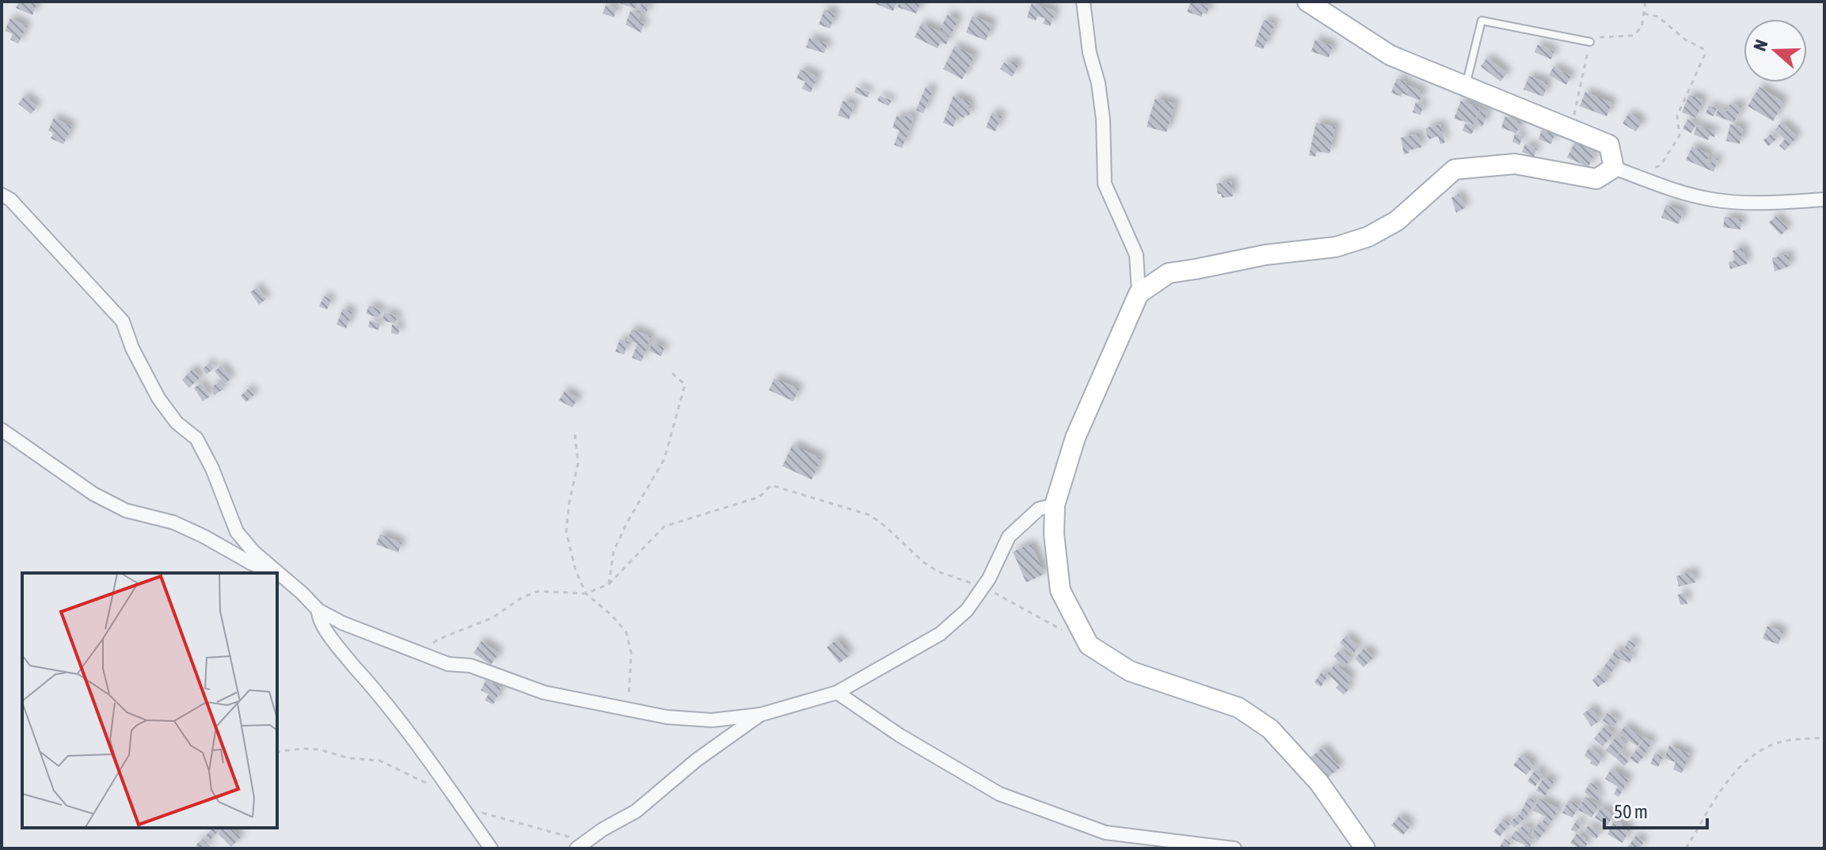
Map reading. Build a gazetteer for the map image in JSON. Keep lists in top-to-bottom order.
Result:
{
  "scale_bar": "50 m",
  "north": "left"
}
